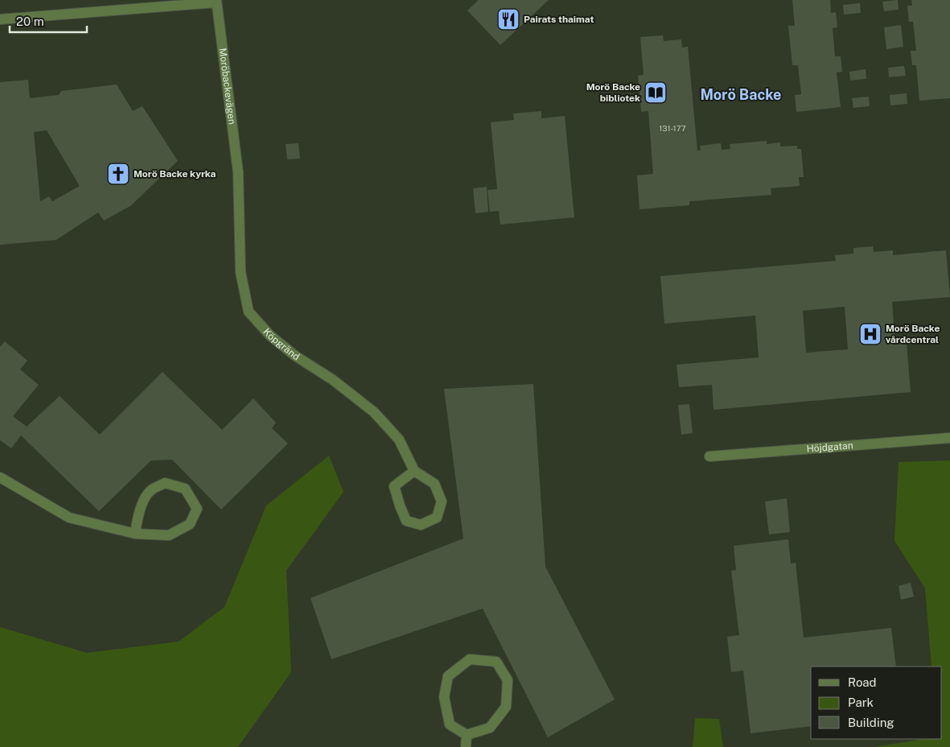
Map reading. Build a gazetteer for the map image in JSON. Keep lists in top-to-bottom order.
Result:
{
  "streets": {
    "street": ["Moröbackevägen", "Köpgränd", "Höjdgatan"]
  },
  "crossings": [
    ["Moröbackevägen", "Köpgränd"]
  ],
  "districts": ["Morö Backe"],
  "places": {
    "restaurant": ["Pairats thaimat"],
    "library": ["Morö Backe bibliotek"],
    "church": ["Morö Backe kyrka"],
    "hospital": ["Morö Backe vårdcentral"]
  },
  "house_numbers": ["131-177"],
  "legend": ["Road", "Park", "Building"],
  "scale_bar": "20 m"
}
